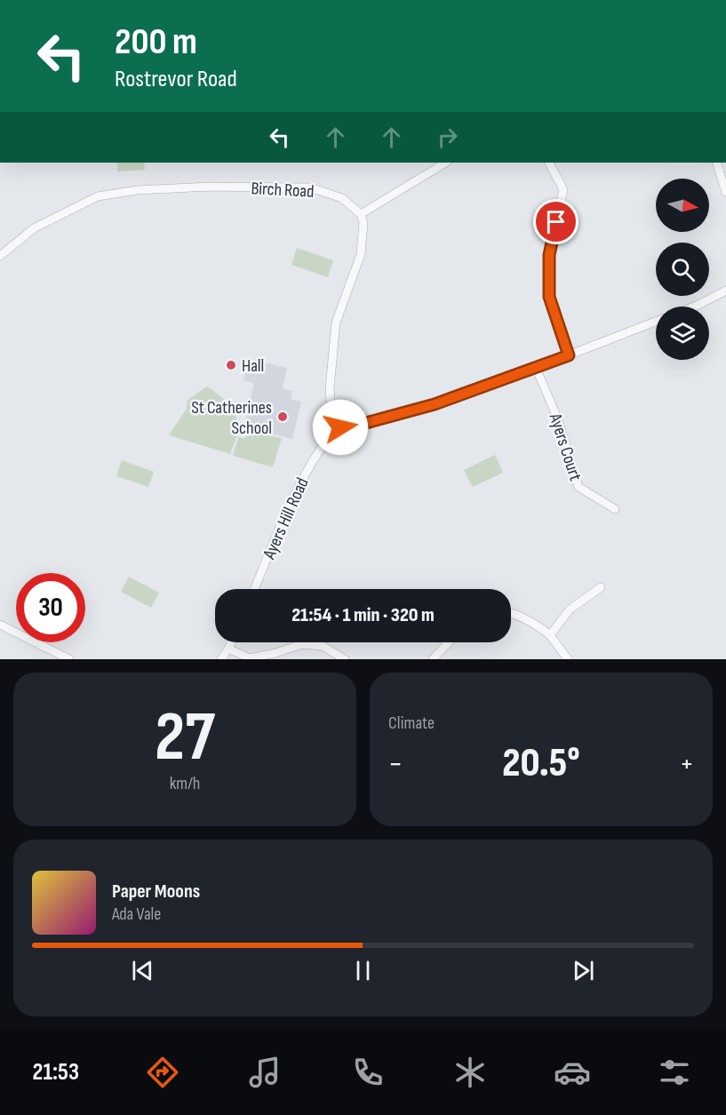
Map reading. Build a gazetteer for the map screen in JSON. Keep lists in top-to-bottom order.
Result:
{
  "streets": {
    "street": ["Birch Road", "Ayers Court", "Ayers Hill Road"]
  },
  "places": ["Hall", "St Catherines School"],
  "north": "right",
  "page": {
    "turn": ["200 m", "Rostrevor Road"],
    "limit": "30",
    "trip": "21:54 · 1 min · 320 m",
    "tile": [
      ["27", "km/h"],
      "Climate"
    ],
    "heat": ["−", "20.5°", "+"],
    "song": ["Paper Moons", "Ada Vale"],
    "tabs": "21:53"
  }
}
